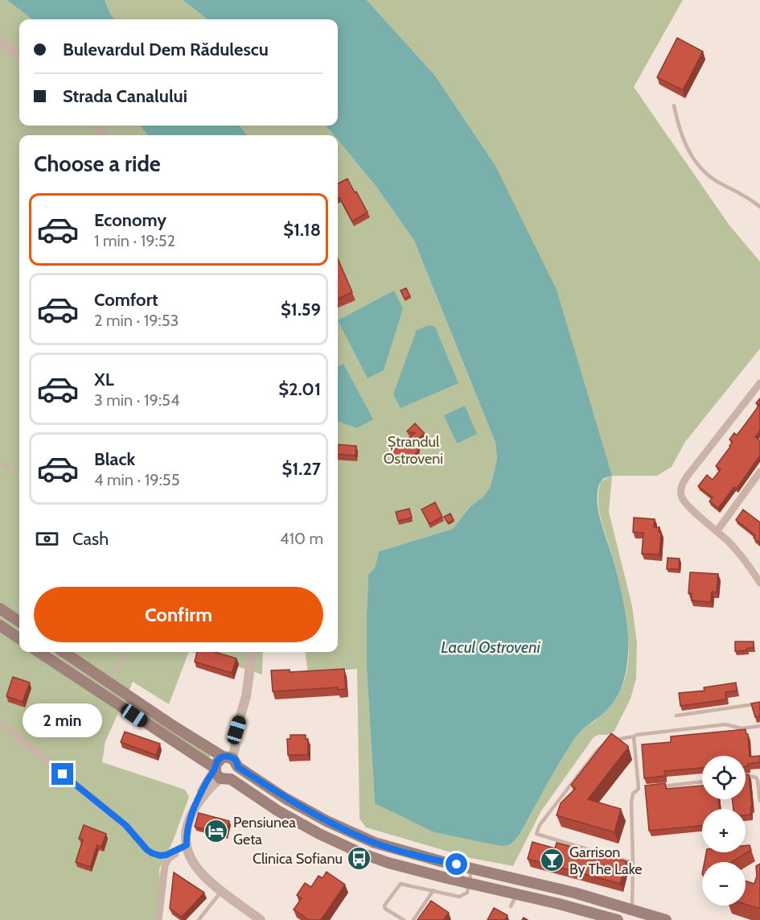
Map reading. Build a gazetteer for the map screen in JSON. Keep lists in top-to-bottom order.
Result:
{
  "water": ["Lacul Ostroveni"],
  "parks": ["Ștrandul Ostroveni"],
  "places": {
    "hotel": ["Pensiunea Geta"],
    "bus stop": ["Clinica Sofianu"],
    "bar": ["Garrison By The Lake"]
  },
  "page": {
    "banner": ["Bulevardul Dem Rădulescu", "Strada Canalului"],
    "heading": "Choose a ride",
    "list": [
      {
        "name": "Economy",
        "note": "1 min · 19:52",
        "value": "$1.18"
      },
      {
        "name": "Comfort",
        "note": "2 min · 19:53",
        "value": "$1.59"
      },
      {
        "name": "XL",
        "note": "3 min · 19:54",
        "value": "$2.01"
      },
      {
        "name": "Black",
        "note": "4 min · 19:55",
        "value": "$1.27"
      }
    ],
    "pay": ["Cash", "410 m"],
    "buttons": "Confirm",
    "bubble": "2 min",
    "map_buttons": ["+", "−"]
  }
}
